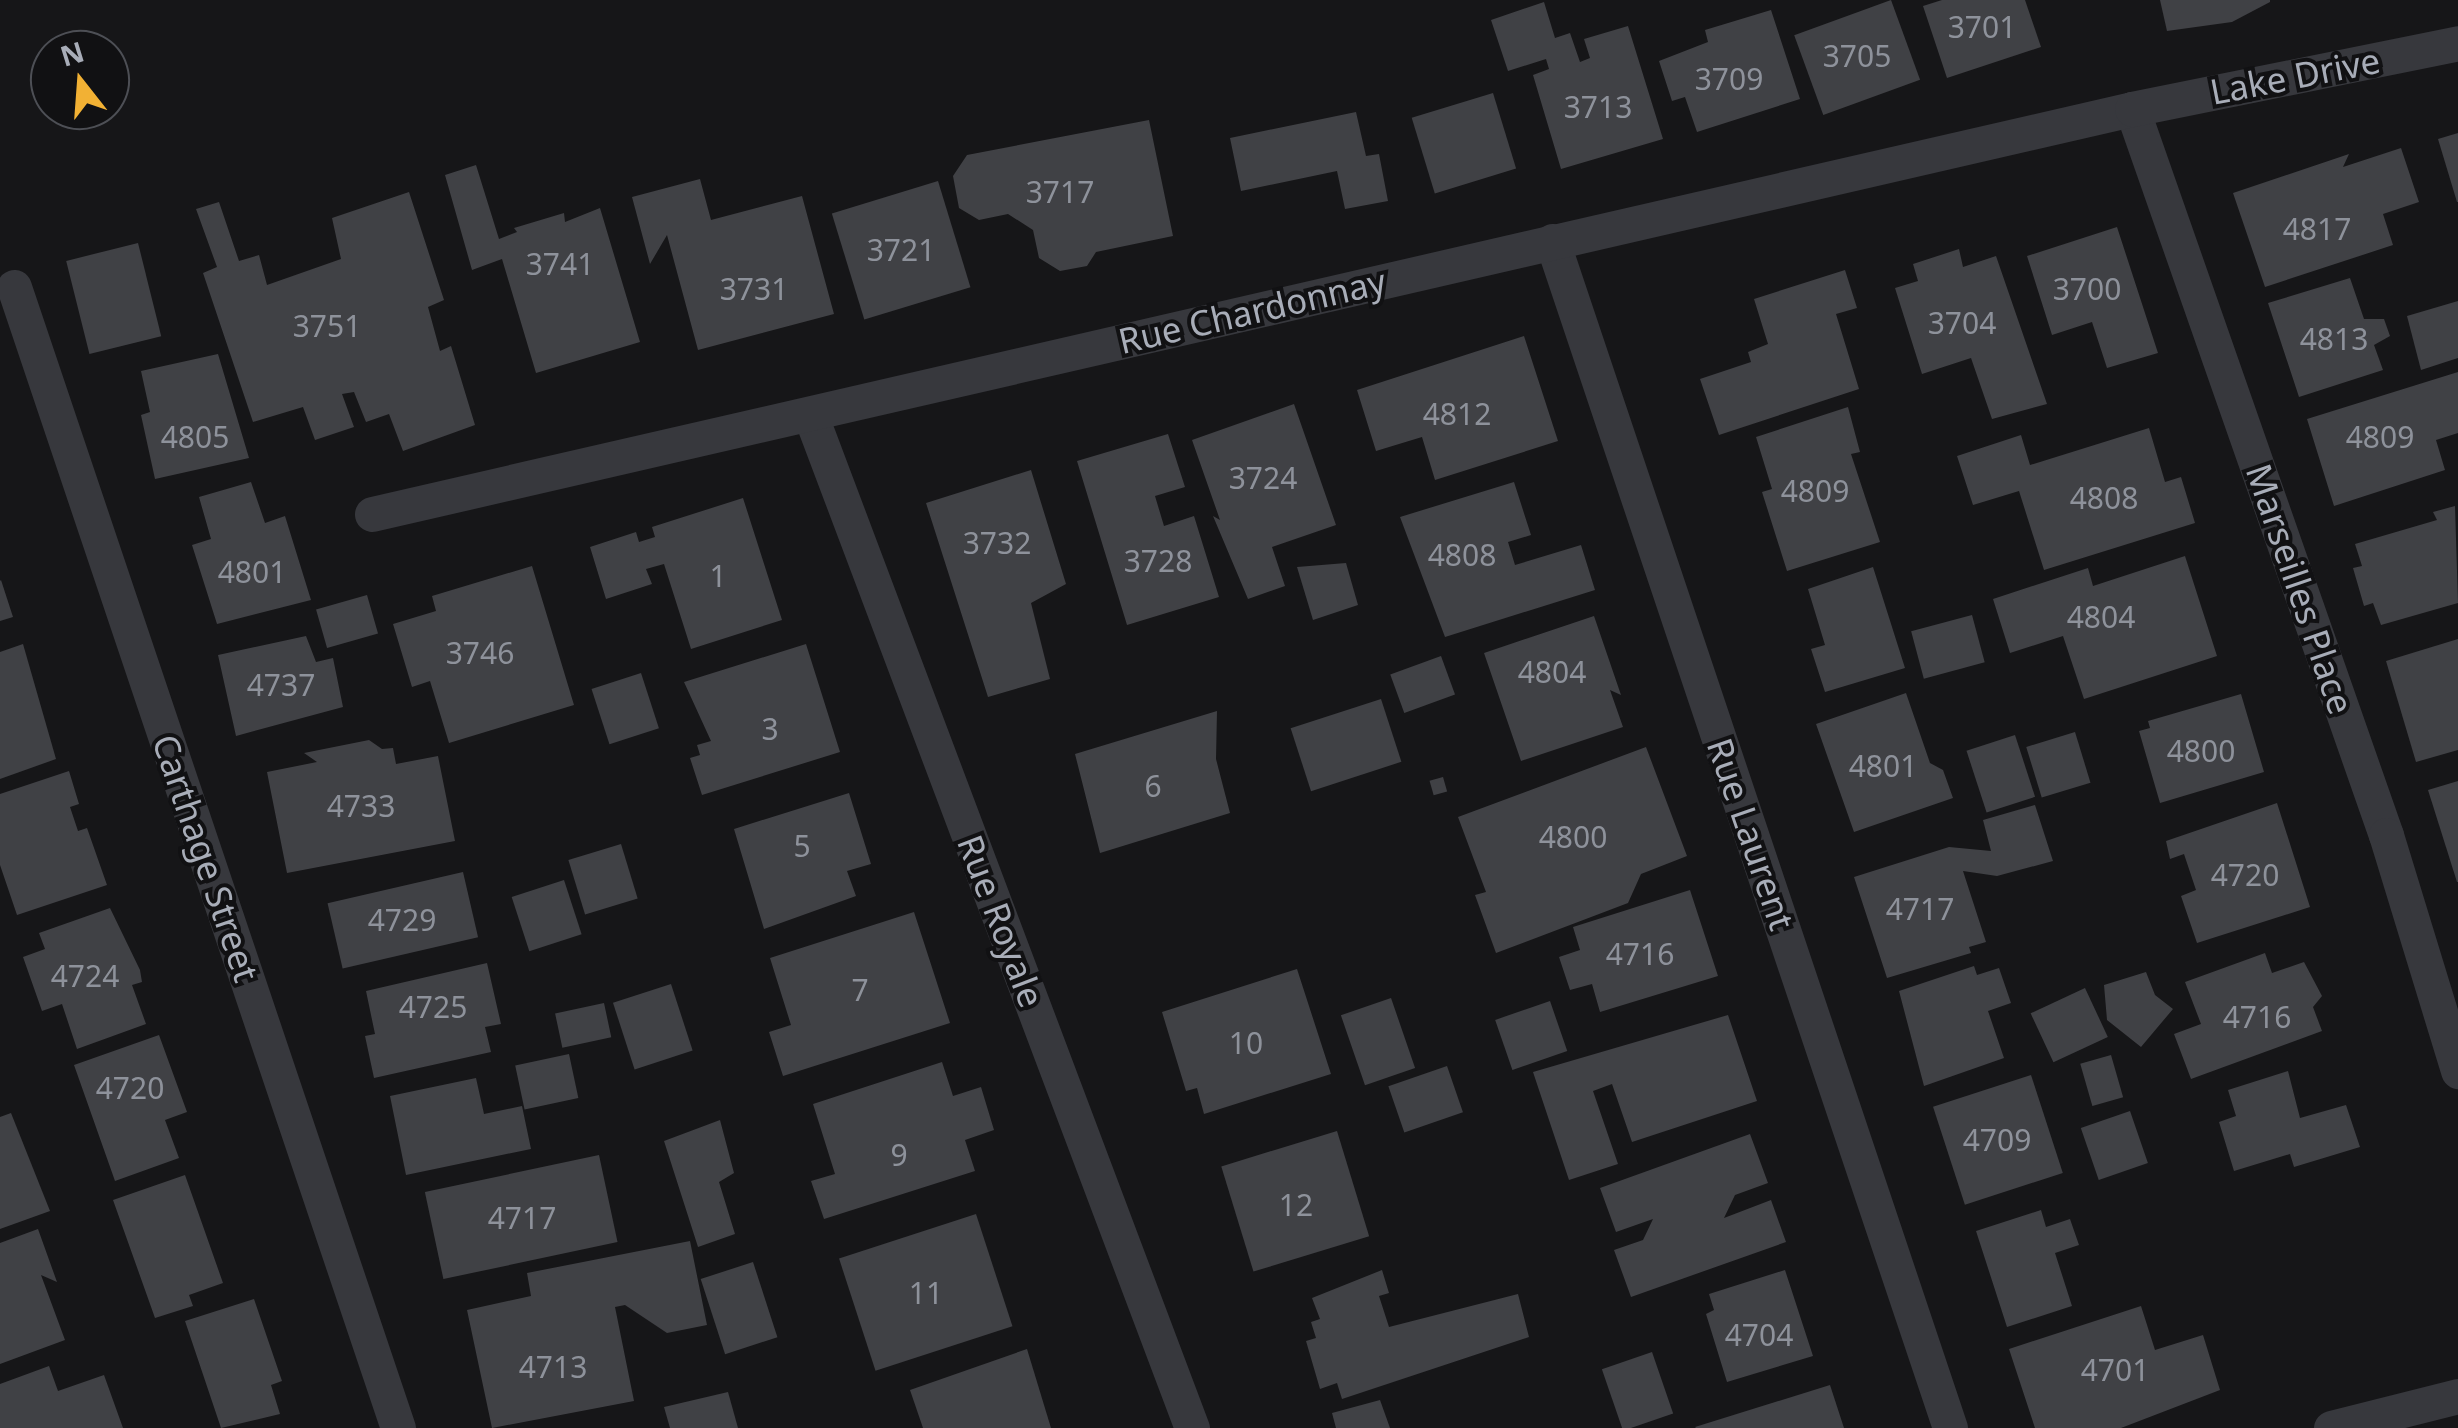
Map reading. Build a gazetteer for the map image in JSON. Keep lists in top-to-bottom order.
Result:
{
  "streets": {
    "street": [
      "Lake Drive",
      "Rue Chardonnay",
      "Marseilles Place",
      "Rue Laurent",
      "Carthage Street",
      "Rue Royale"
    ]
  },
  "crossings": [
    ["Lake Drive", "Rue Chardonnay"],
    ["Lake Drive", "Marseilles Place"],
    ["Rue Chardonnay", "Marseilles Place"],
    ["Rue Chardonnay", "Rue Laurent"],
    ["Rue Chardonnay", "Rue Royale"]
  ],
  "house_numbers": [
    "3701",
    "3705",
    "3709",
    "3713",
    "3717",
    "4817",
    "3721",
    "3741",
    "3731",
    "3700",
    "3704",
    "3751",
    "4813",
    "4812",
    "4805",
    "4809",
    "3724",
    "4809",
    "4808",
    "3732",
    "4808",
    "3728",
    "4801",
    "1",
    "4804",
    "3746",
    "4804",
    "4737",
    "3",
    "4800",
    "4801",
    "6",
    "4733",
    "4800",
    "5",
    "4720",
    "4717",
    "4729",
    "4716",
    "4724",
    "7",
    "4725",
    "4716",
    "10",
    "4720",
    "4709",
    "9",
    "12",
    "4717",
    "11",
    "4704",
    "4713",
    "4701"
  ],
  "north": "top"
}
